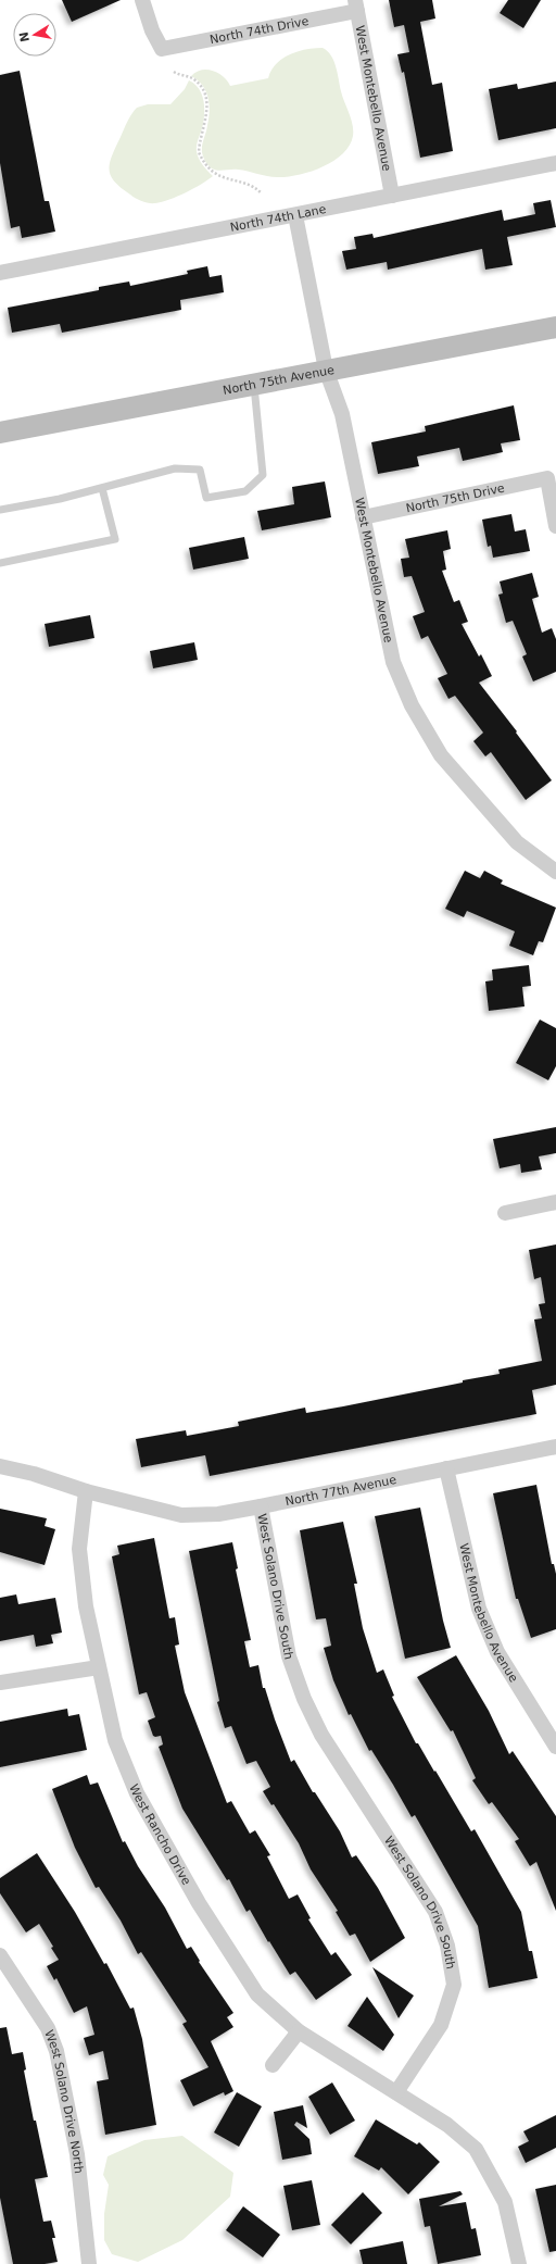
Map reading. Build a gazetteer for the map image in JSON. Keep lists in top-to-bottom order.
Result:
{
  "streets": {
    "main road": ["North 75th Avenue"],
    "street": [
      "North 74th Drive",
      "West Montebello Avenue",
      "North 74th Lane",
      "North 75th Drive",
      "North 77th Avenue",
      "West Solano Drive South",
      "West Rancho Drive",
      "West Solano Drive North"
    ]
  },
  "crossings": [
    ["North 74th Drive", "West Montebello Avenue"],
    ["West Montebello Avenue", "North 74th Lane"],
    ["West Montebello Avenue", "North 75th Avenue"],
    ["West Montebello Avenue", "North 75th Drive"],
    ["West Montebello Avenue", "North 77th Avenue"],
    ["North 77th Avenue", "West Solano Drive South"],
    ["North 77th Avenue", "West Rancho Drive"],
    ["West Solano Drive South", "West Rancho Drive"]
  ],
  "north": "left"
}
